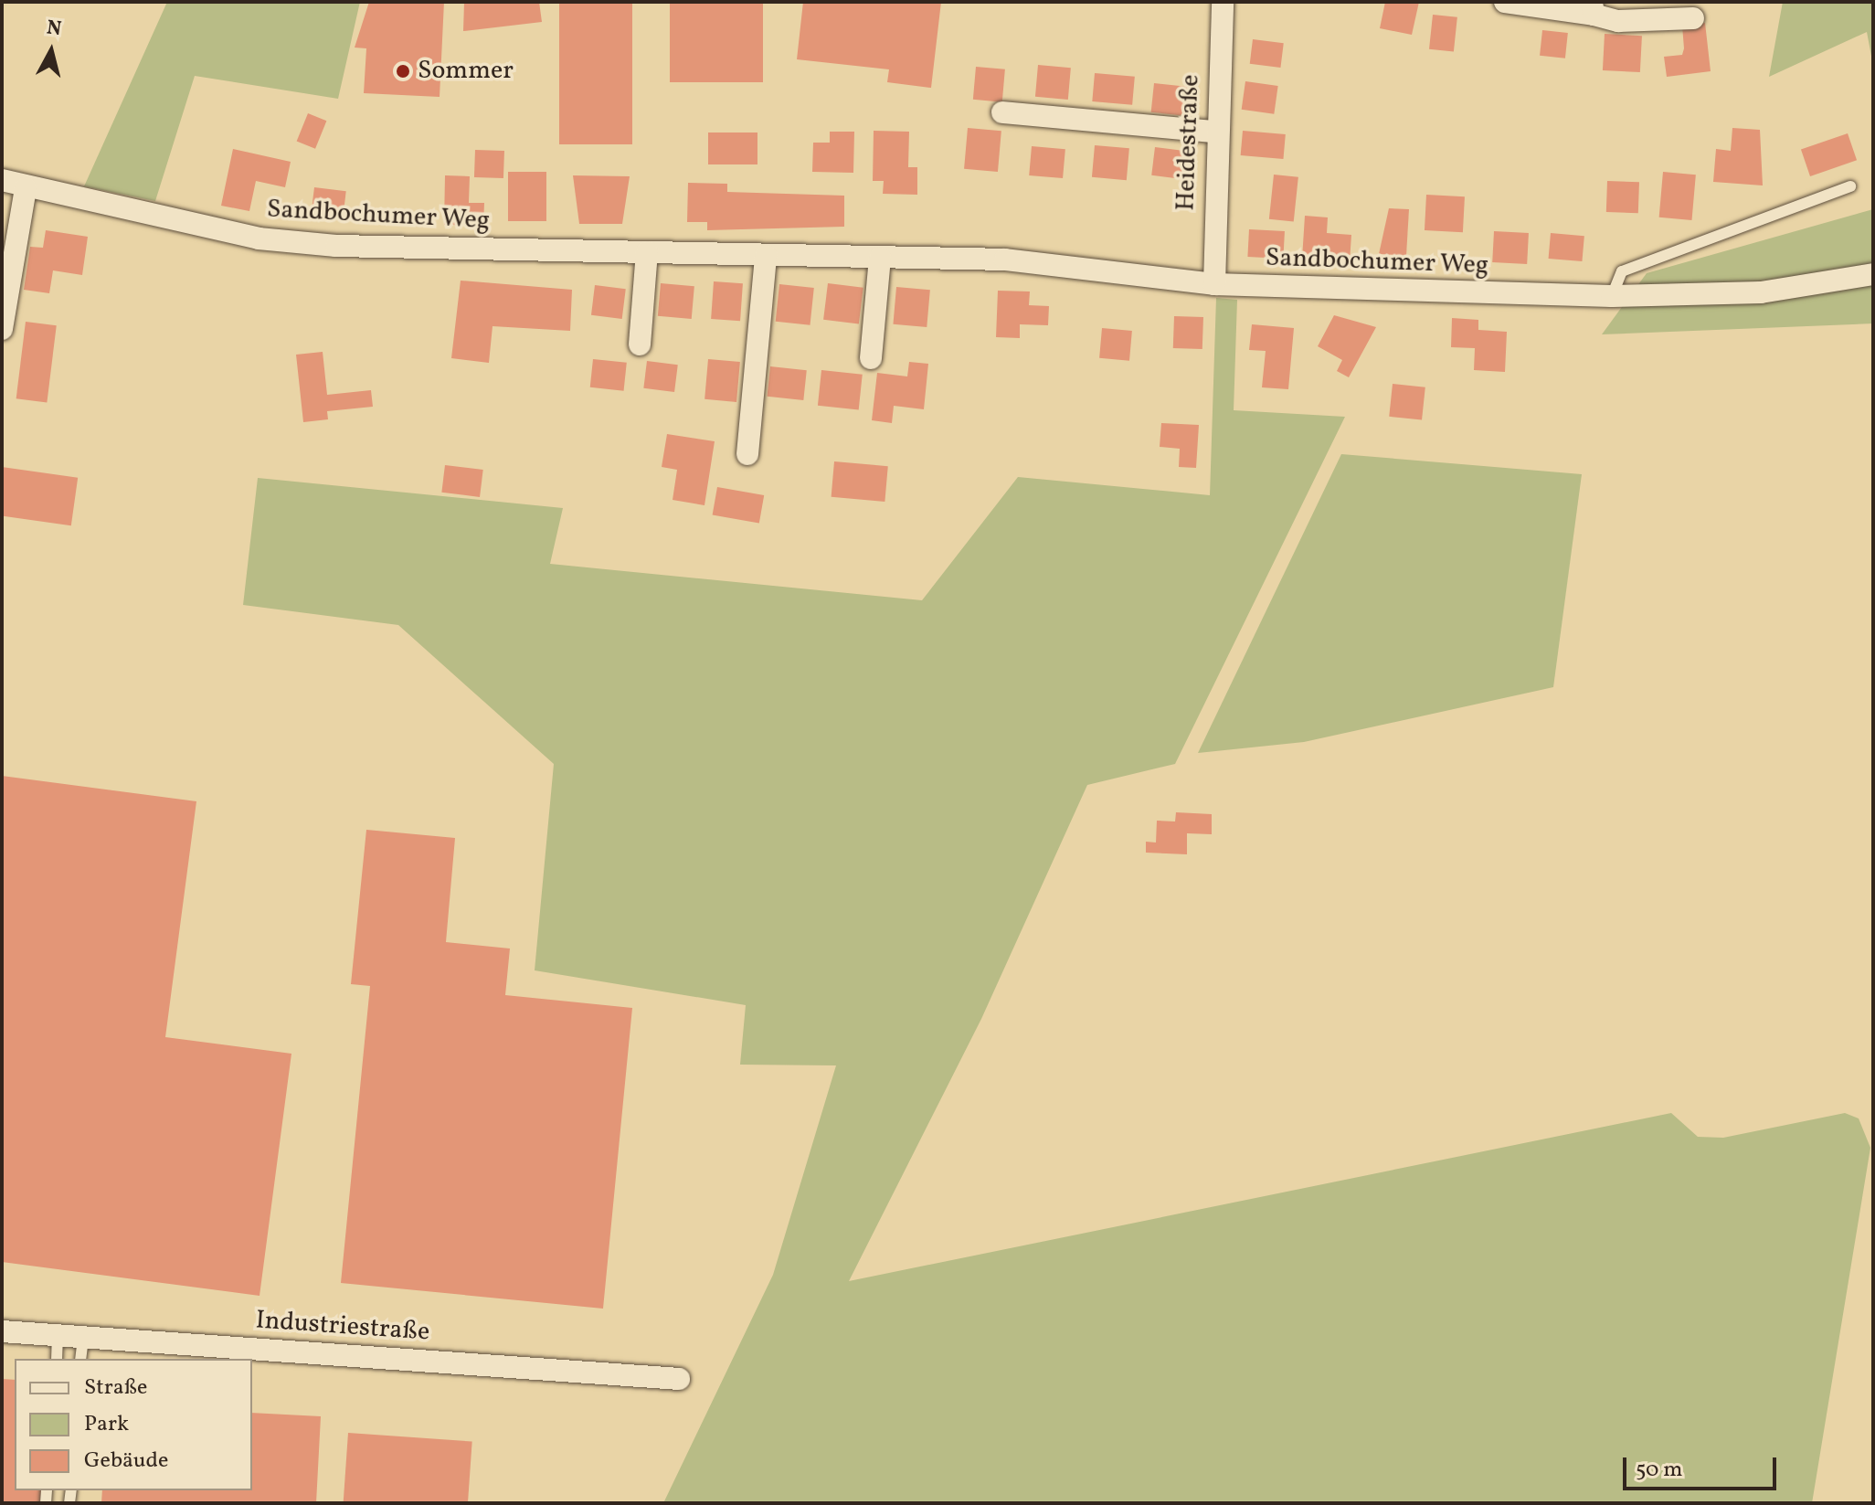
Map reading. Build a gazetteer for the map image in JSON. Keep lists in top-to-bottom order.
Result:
{
  "streets": {
    "street": ["Heidestraße", "Sandbochumer Weg", "Industriestraße"]
  },
  "crossings": [
    ["Heidestraße", "Sandbochumer Weg"]
  ],
  "places": ["Sommer"],
  "legend": ["Straße", "Park", "Gebäude"],
  "scale_bar": "50 m",
  "north": "top"
}
